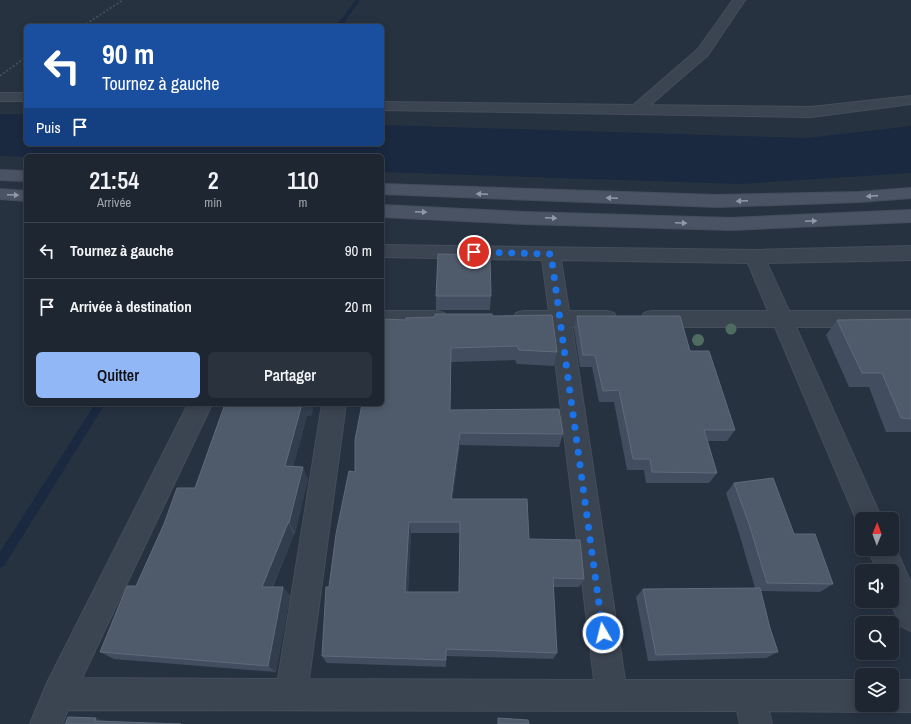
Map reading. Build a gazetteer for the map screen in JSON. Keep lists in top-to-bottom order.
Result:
{
  "north": "top",
  "page": {
    "turn": ["90 m", "Tournez à gauche"],
    "then": "Puis",
    "eta": [
      "21:54",
      "Arrivée",
      "2",
      "min",
      "110",
      "m"
    ],
    "list": [
      {
        "name": "Tournez à gauche",
        "value": "90 m"
      },
      {
        "name": "Arrivée à destination",
        "value": "20 m"
      }
    ],
    "buttons": ["Quitter", "Partager"]
  }
}
